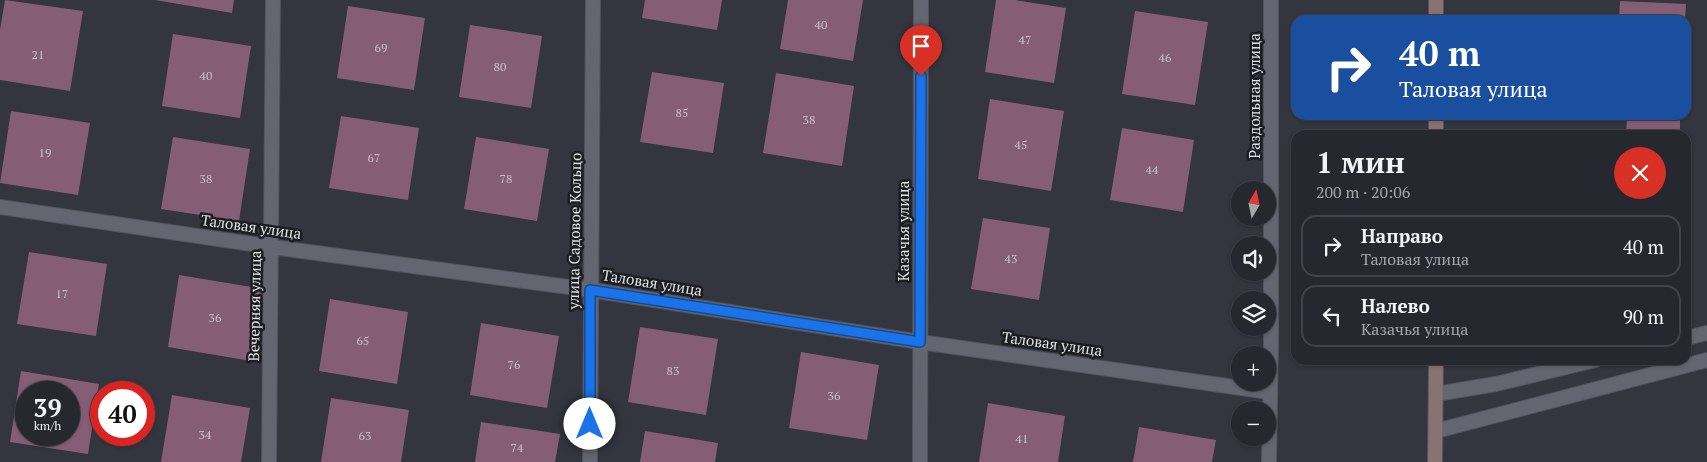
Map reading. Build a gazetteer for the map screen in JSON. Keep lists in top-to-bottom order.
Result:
{
  "streets": {
    "street": [
      "Раздольная улица",
      "Таловая улица",
      "улица Садовое Кольцо",
      "Казачья улица",
      "Вечерняя улица"
    ]
  },
  "crossings": [
    ["Раздольная улица", "Таловая улица"],
    ["Таловая улица", "улица Садовое Кольцо"],
    ["Таловая улица", "Казачья улица"],
    ["Таловая улица", "Вечерняя улица"]
  ],
  "house_numbers": [
    "40",
    "47",
    "69",
    "21",
    "46",
    "80",
    "40",
    "85",
    "38",
    "45",
    "19",
    "67",
    "44",
    "38",
    "78",
    "43",
    "17",
    "36",
    "65",
    "76",
    "83",
    "36",
    "34",
    "63",
    "41",
    "74"
  ],
  "north": "top",
  "page": {
    "turn": ["40 m", "Таловая улица"],
    "heading": ["1 мин", "200 m · 20:06"],
    "map_buttons": ["+", "−"],
    "list": [
      {
        "name": "Направо",
        "note": "Таловая улица",
        "value": "40 m"
      },
      {
        "name": "Налево",
        "note": "Казачья улица",
        "value": "90 m"
      }
    ],
    "speed": "39 km/h",
    "limit": "40"
  }
}
